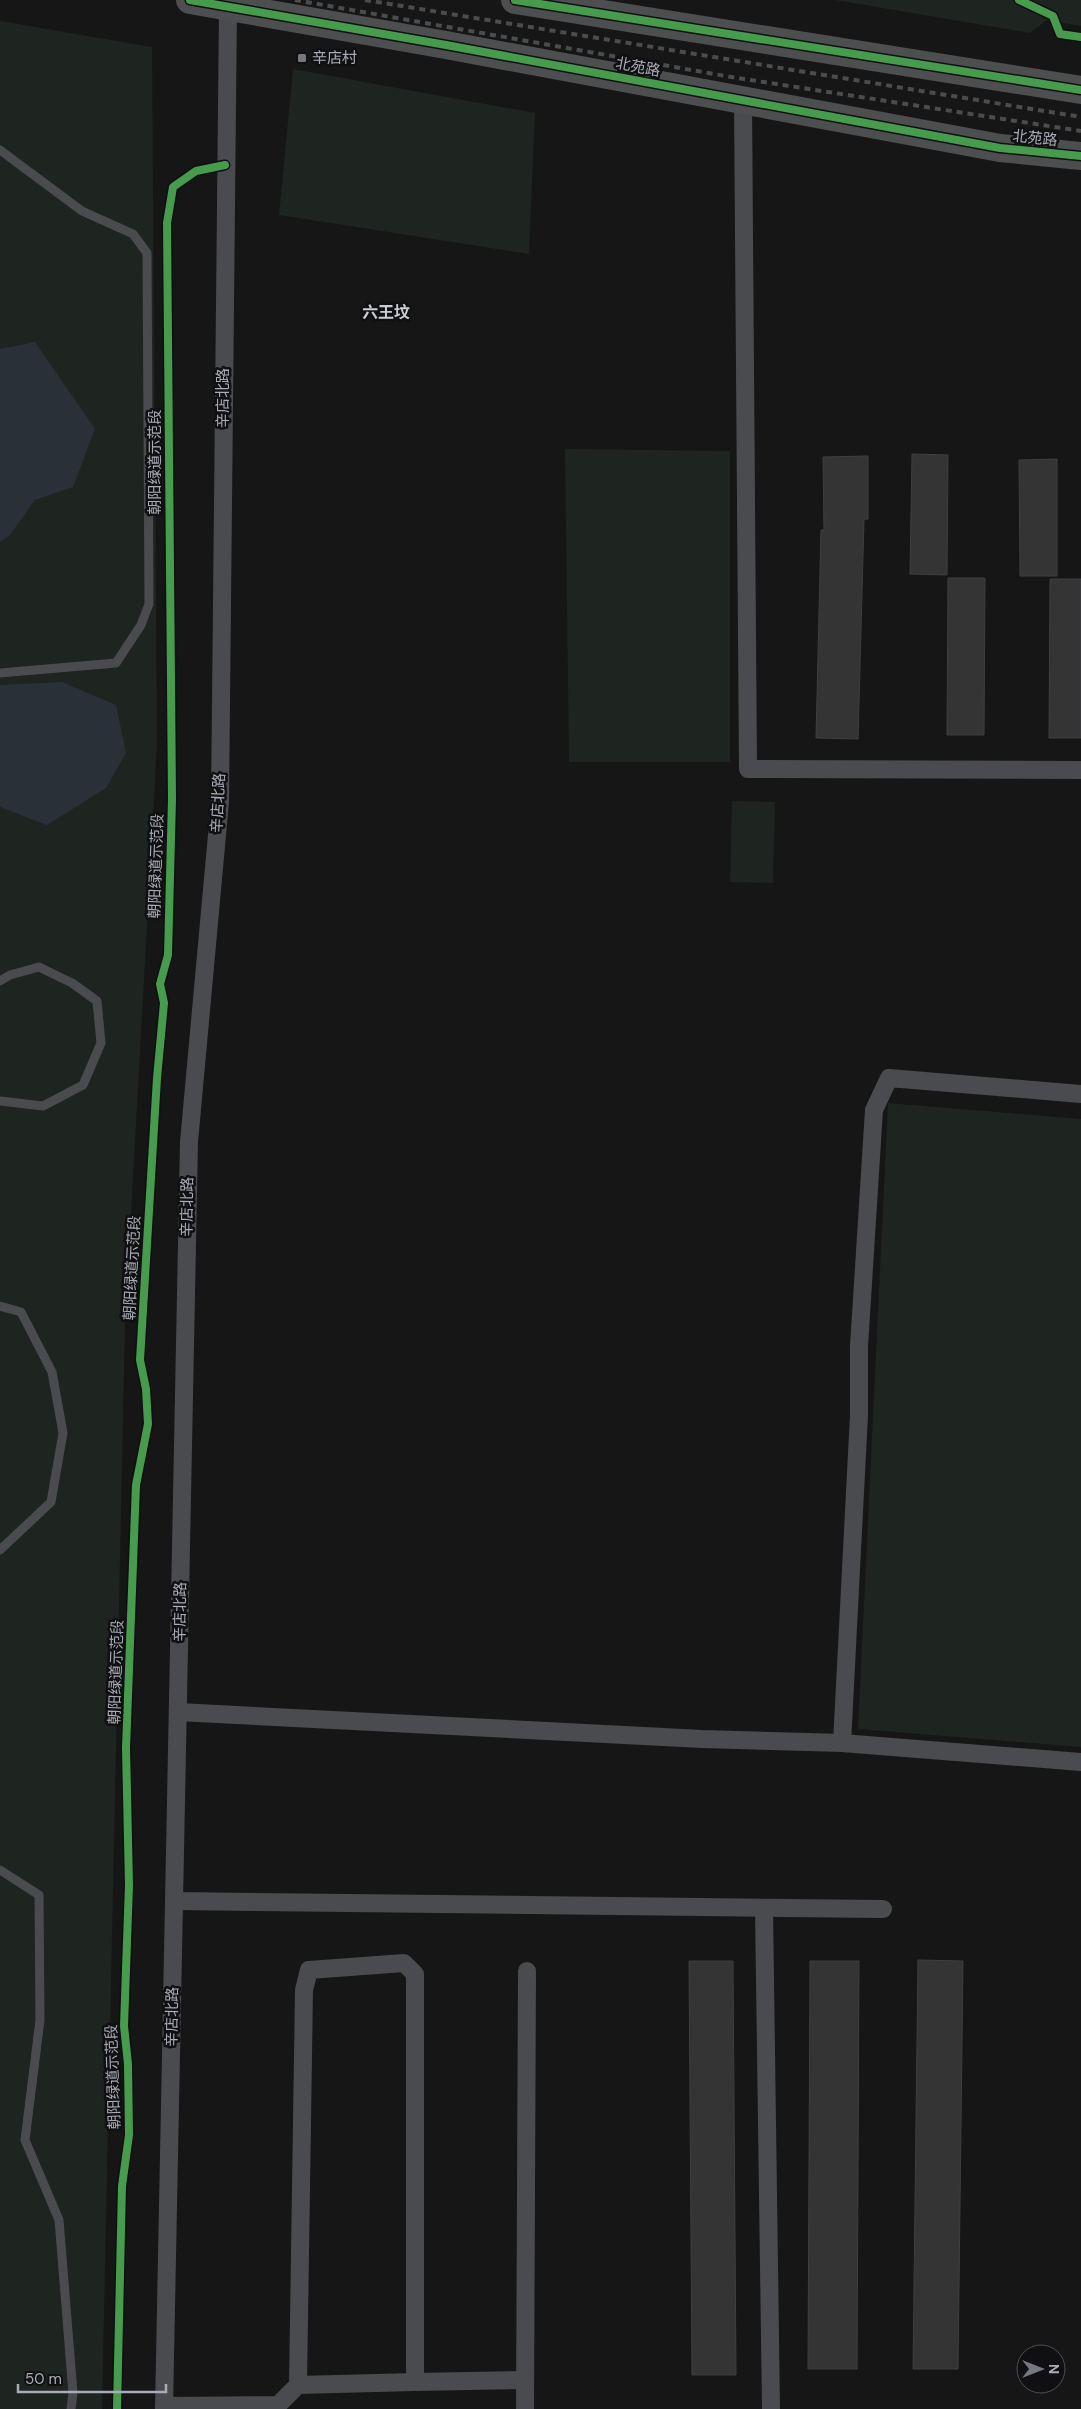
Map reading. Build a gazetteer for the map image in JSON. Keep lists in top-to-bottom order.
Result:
{
  "streets": {
    "main road": ["北苑路"],
    "street": ["辛店北路"],
    "cycle path": ["朝阳绿道示范段"]
  },
  "crossings": [
    ["北苑路", "辛店北路"]
  ],
  "districts": ["六王坟"],
  "places": {
    "transit": ["辛店村"]
  },
  "scale_bar": "50 m",
  "north": "right"
}
